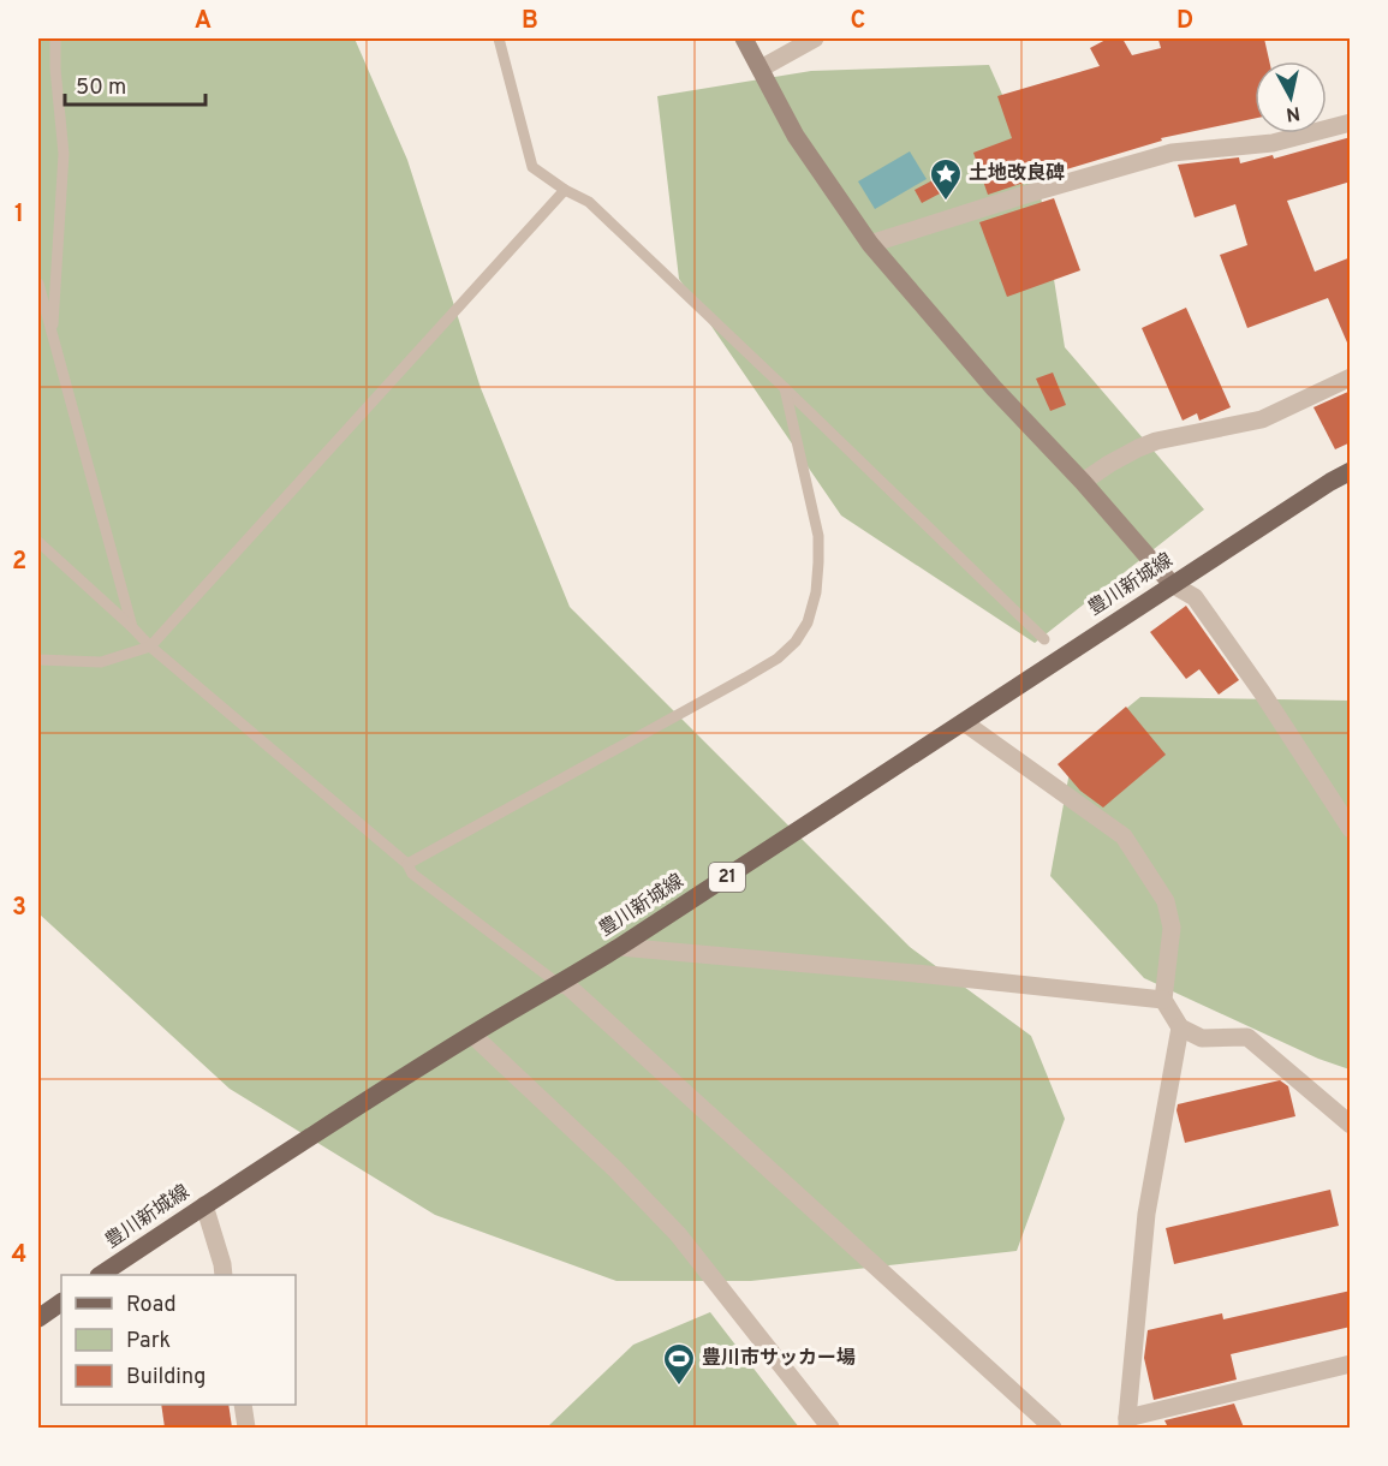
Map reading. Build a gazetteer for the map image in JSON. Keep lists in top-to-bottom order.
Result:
{
  "streets": {
    "main road": ["豊川新城線", "21"]
  },
  "places": {
    "place": ["土地改良碑"],
    "sports": ["豊川市サッカー場"]
  },
  "legend": ["Road", "Park", "Building"],
  "scale_bar": "50 m",
  "north": "bottom",
  "grid": {
    "columns": [
      "A",
      "B",
      "C",
      "D"
    ],
    "rows": [
      "1",
      "2",
      "3",
      "4"
    ]
  }
}
